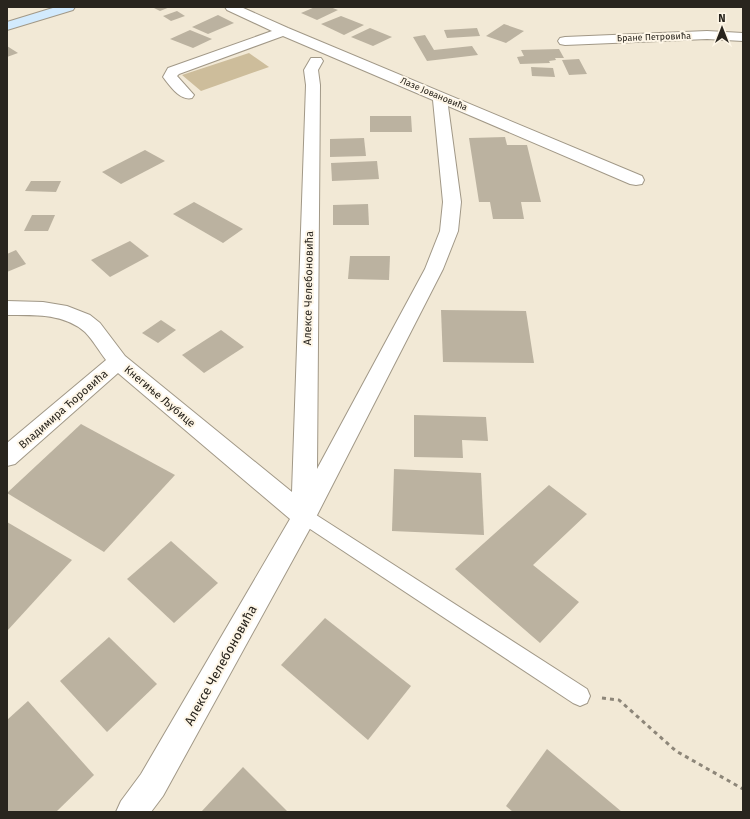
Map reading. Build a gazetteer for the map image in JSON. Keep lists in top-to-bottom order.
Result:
{
  "streets": {
    "street": [
      "Бране Петровића",
      "Лазе Јовановића",
      "Алексе Челебоновића",
      "Кнегиње Љубице",
      "Владимира Ћоровића"
    ]
  },
  "crossings": [
    ["Лазе Јовановића", "Алексе Челебоновића"],
    ["Алексе Челебоновића", "Кнегиње Љубице"],
    ["Кнегиње Љубице", "Владимира Ћоровића"]
  ],
  "north": "top"
}
